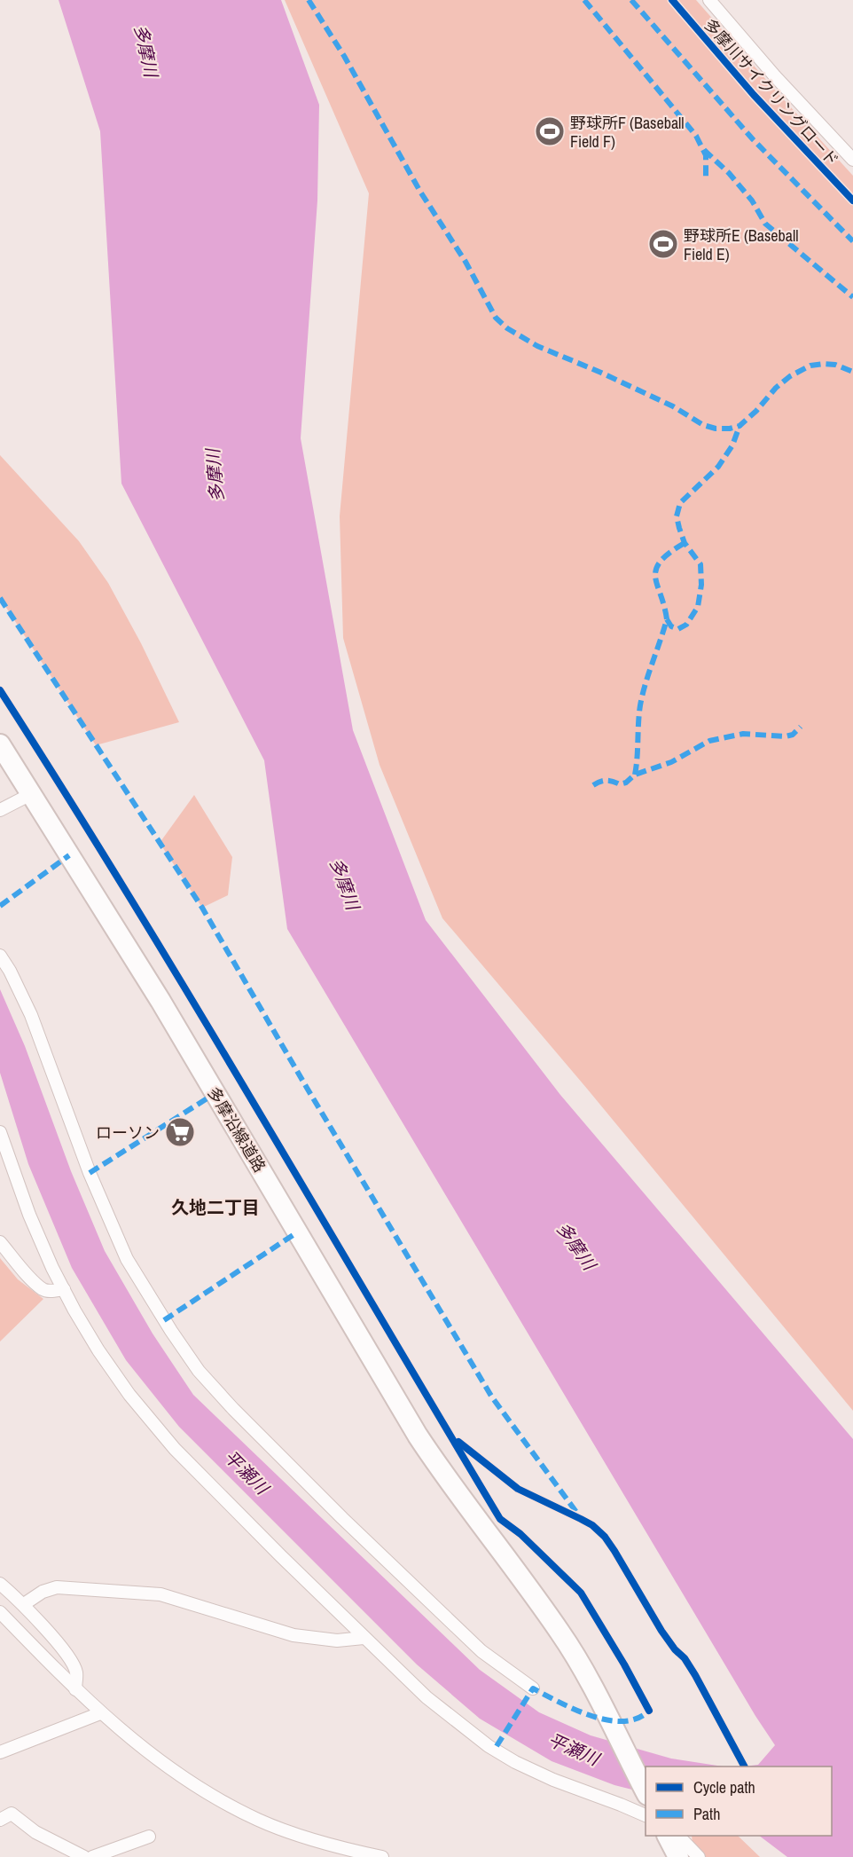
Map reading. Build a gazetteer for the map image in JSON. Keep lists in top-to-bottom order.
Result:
{
  "streets": {
    "main road": ["多摩沿線道路"],
    "cycle path": ["多摩川サイクリングロード"]
  },
  "districts": ["久地二丁目"],
  "water": ["多摩川", "平瀬川"],
  "places": {
    "sports": ["野球所F (Baseball Field F)", "野球所E (Baseball Field E)"],
    "supermarket": ["ローソン"]
  },
  "legend": ["Cycle path", "Path"]
}
